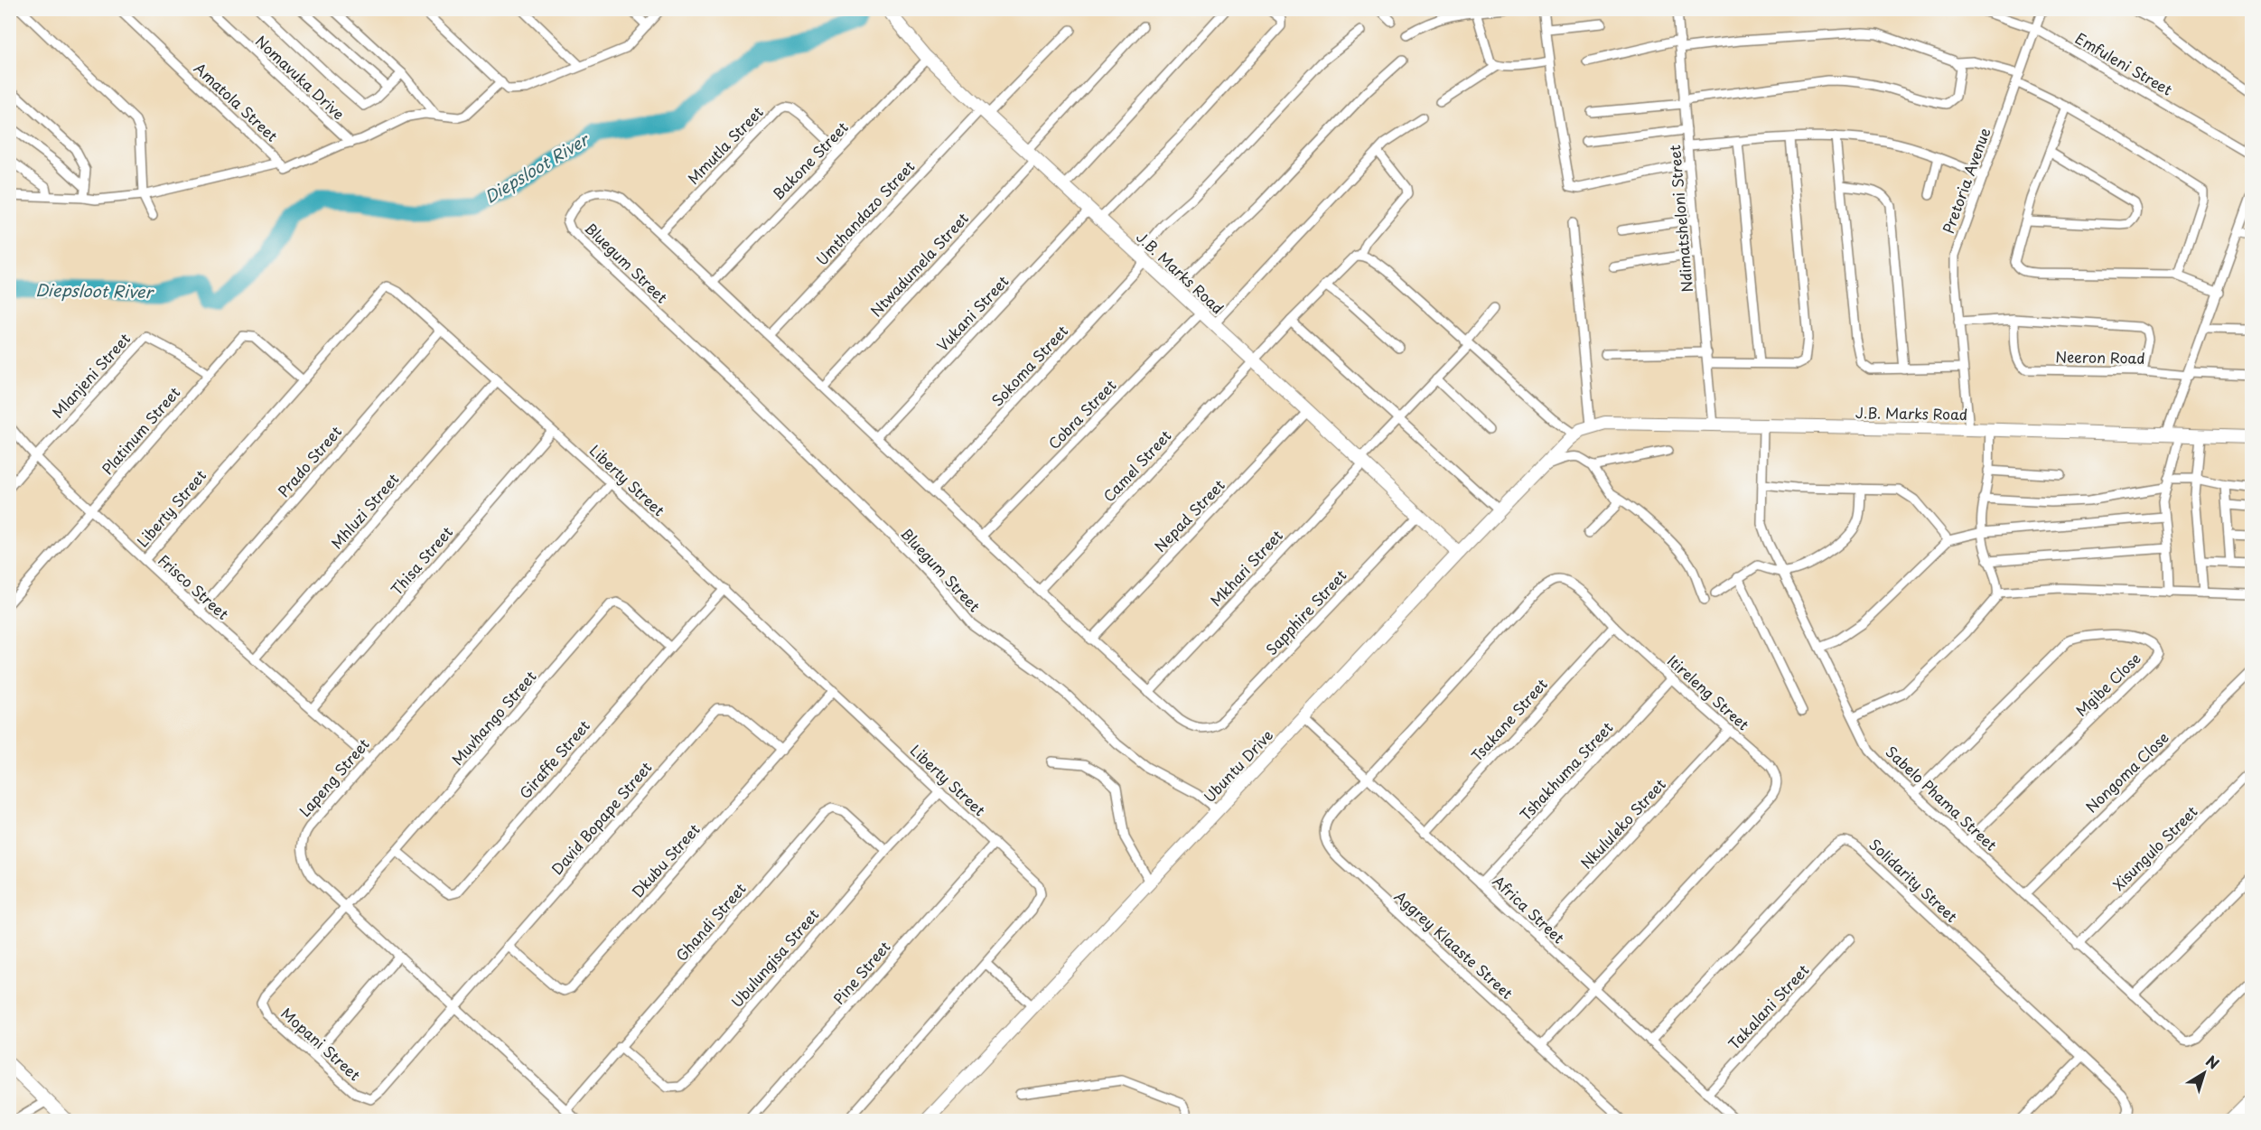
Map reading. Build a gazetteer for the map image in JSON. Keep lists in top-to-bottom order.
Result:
{
  "streets": {
    "street": [
      "Emfuleni Street",
      "Nomavuka Drive",
      "Amatola Street",
      "Mmutla Street",
      "Bakone Street",
      "Pretoria Avenue",
      "Umthandazo Street",
      "Ndimatsheloni Street",
      "Bluegum Street",
      "Ntwadumela Street",
      "J.B. Marks Road",
      "Vukani Street",
      "Neeron Road",
      "Sokoma Street",
      "Mlanjeni Street",
      "Cobra Street",
      "Platinum Street",
      "Prado Street",
      "Camel Street",
      "Liberty Street",
      "Mhluzi Street",
      "Nepad Street",
      "Thisa Street",
      "Mkhari Street",
      "Frisco Street",
      "Sapphire Street",
      "Mgibe Close",
      "Itireleng Street",
      "Muvhango Street",
      "Tsakane Street",
      "Giraffe Street",
      "Ubuntu Drive",
      "Tshakhuma Street",
      "Nongoma Close",
      "Lapeng Street",
      "Sabelo Phama Street",
      "David Bopape Street",
      "Nkululeko Street",
      "Xisungulo Street",
      "Dkubu Street",
      "Solidarity Street",
      "Africa Street",
      "Ghandi Street",
      "Aggrey Klaaste Street",
      "Ubulungisa Street",
      "Pine Street",
      "Takalani Street",
      "Mopani Street"
    ]
  },
  "crossings": [
    ["Emfuleni Street", "Pretoria Avenue"],
    ["Mmutla Street", "Bakone Street"],
    ["Mmutla Street", "Bluegum Street"],
    ["Bakone Street", "Bluegum Street"],
    ["Bakone Street", "J.B. Marks Road"],
    ["Pretoria Avenue", "J.B. Marks Road"],
    ["Umthandazo Street", "Bluegum Street"],
    ["Umthandazo Street", "J.B. Marks Road"],
    ["Ndimatsheloni Street", "J.B. Marks Road"],
    ["Bluegum Street", "Ntwadumela Street"],
    ["Bluegum Street", "Vukani Street"],
    ["Bluegum Street", "Sokoma Street"],
    ["Bluegum Street", "Cobra Street"],
    ["Bluegum Street", "Camel Street"],
    ["Bluegum Street", "Nepad Street"],
    ["Bluegum Street", "Mkhari Street"],
    ["Bluegum Street", "Sapphire Street"],
    ["Bluegum Street", "Ubuntu Drive"],
    ["Ntwadumela Street", "J.B. Marks Road"],
    ["J.B. Marks Road", "Vukani Street"],
    ["J.B. Marks Road", "Sokoma Street"],
    ["J.B. Marks Road", "Cobra Street"],
    ["J.B. Marks Road", "Camel Street"],
    ["J.B. Marks Road", "Nepad Street"],
    ["J.B. Marks Road", "Mkhari Street"],
    ["J.B. Marks Road", "Sapphire Street"],
    ["J.B. Marks Road", "Ubuntu Drive"],
    ["J.B. Marks Road", "Sabelo Phama Street"],
    ["Mlanjeni Street", "Platinum Street"],
    ["Mlanjeni Street", "Frisco Street"],
    ["Platinum Street", "Liberty Street"],
    ["Platinum Street", "Frisco Street"],
    ["Prado Street", "Liberty Street"],
    ["Prado Street", "Frisco Street"],
    ["Liberty Street", "Mhluzi Street"],
    ["Liberty Street", "Thisa Street"],
    ["Liberty Street", "Frisco Street"],
    ["Liberty Street", "Giraffe Street"],
    ["Liberty Street", "Lapeng Street"],
    ["Liberty Street", "Dkubu Street"],
    ["Liberty Street", "Ubulungisa Street"],
    ["Liberty Street", "Pine Street"],
    ["Mhluzi Street", "Frisco Street"],
    ["Thisa Street", "Frisco Street"],
    ["Frisco Street", "Lapeng Street"],
    ["Mgibe Close", "Sabelo Phama Street"],
    ["Itireleng Street", "Tsakane Street"],
    ["Itireleng Street", "Tshakhuma Street"],
    ["Itireleng Street", "Nkululeko Street"],
    ["Itireleng Street", "Africa Street"],
    ["Itireleng Street", "Aggrey Klaaste Street"],
    ["Muvhango Street", "Giraffe Street"],
    ["Muvhango Street", "Lapeng Street"],
    ["Muvhango Street", "Mopani Street"],
    ["Tsakane Street", "Africa Street"],
    ["Ubuntu Drive", "Africa Street"],
    ["Tshakhuma Street", "Africa Street"],
    ["Nongoma Close", "Sabelo Phama Street"],
    ["Lapeng Street", "David Bopape Street"],
    ["Lapeng Street", "Ghandi Street"],
    ["Lapeng Street", "Mopani Street"],
    ["Sabelo Phama Street", "Xisungulo Street"],
    ["David Bopape Street", "Dkubu Street"],
    ["David Bopape Street", "Mopani Street"],
    ["Nkululeko Street", "Africa Street"],
    ["Solidarity Street", "Africa Street"],
    ["Africa Street", "Aggrey Klaaste Street"],
    ["Africa Street", "Takalani Street"],
    ["Ghandi Street", "Ubulungisa Street"]
  ],
  "water": ["Diepsloot River"],
  "north": "top right"
}
